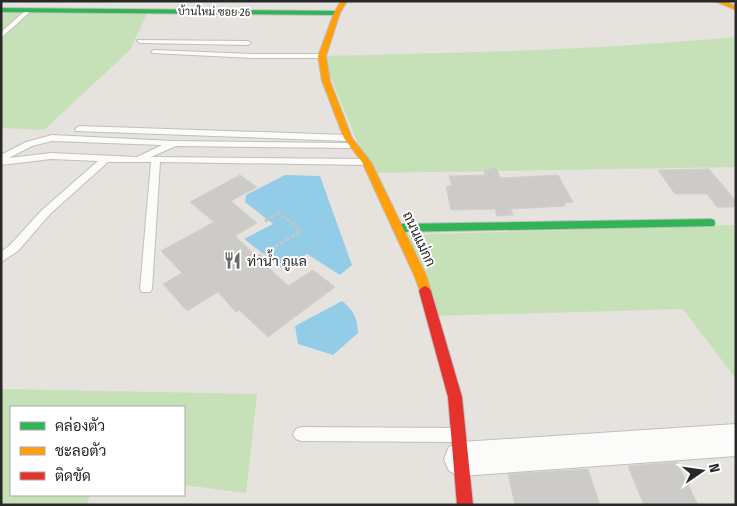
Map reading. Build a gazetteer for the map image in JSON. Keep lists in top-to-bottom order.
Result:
{
  "streets": {
    "street": ["บ้านใหม่ ซอย 26", "ถนนแม่กก"]
  },
  "crossings": [
    ["บ้านใหม่ ซอย 26", "ถนนแม่กก"]
  ],
  "places": {
    "restaurant": ["ท่าน้ำ ภูแล"]
  },
  "legend": ["คล่องตัว", "ชะลอตัว", "ติดขัด"],
  "north": "right"
}
